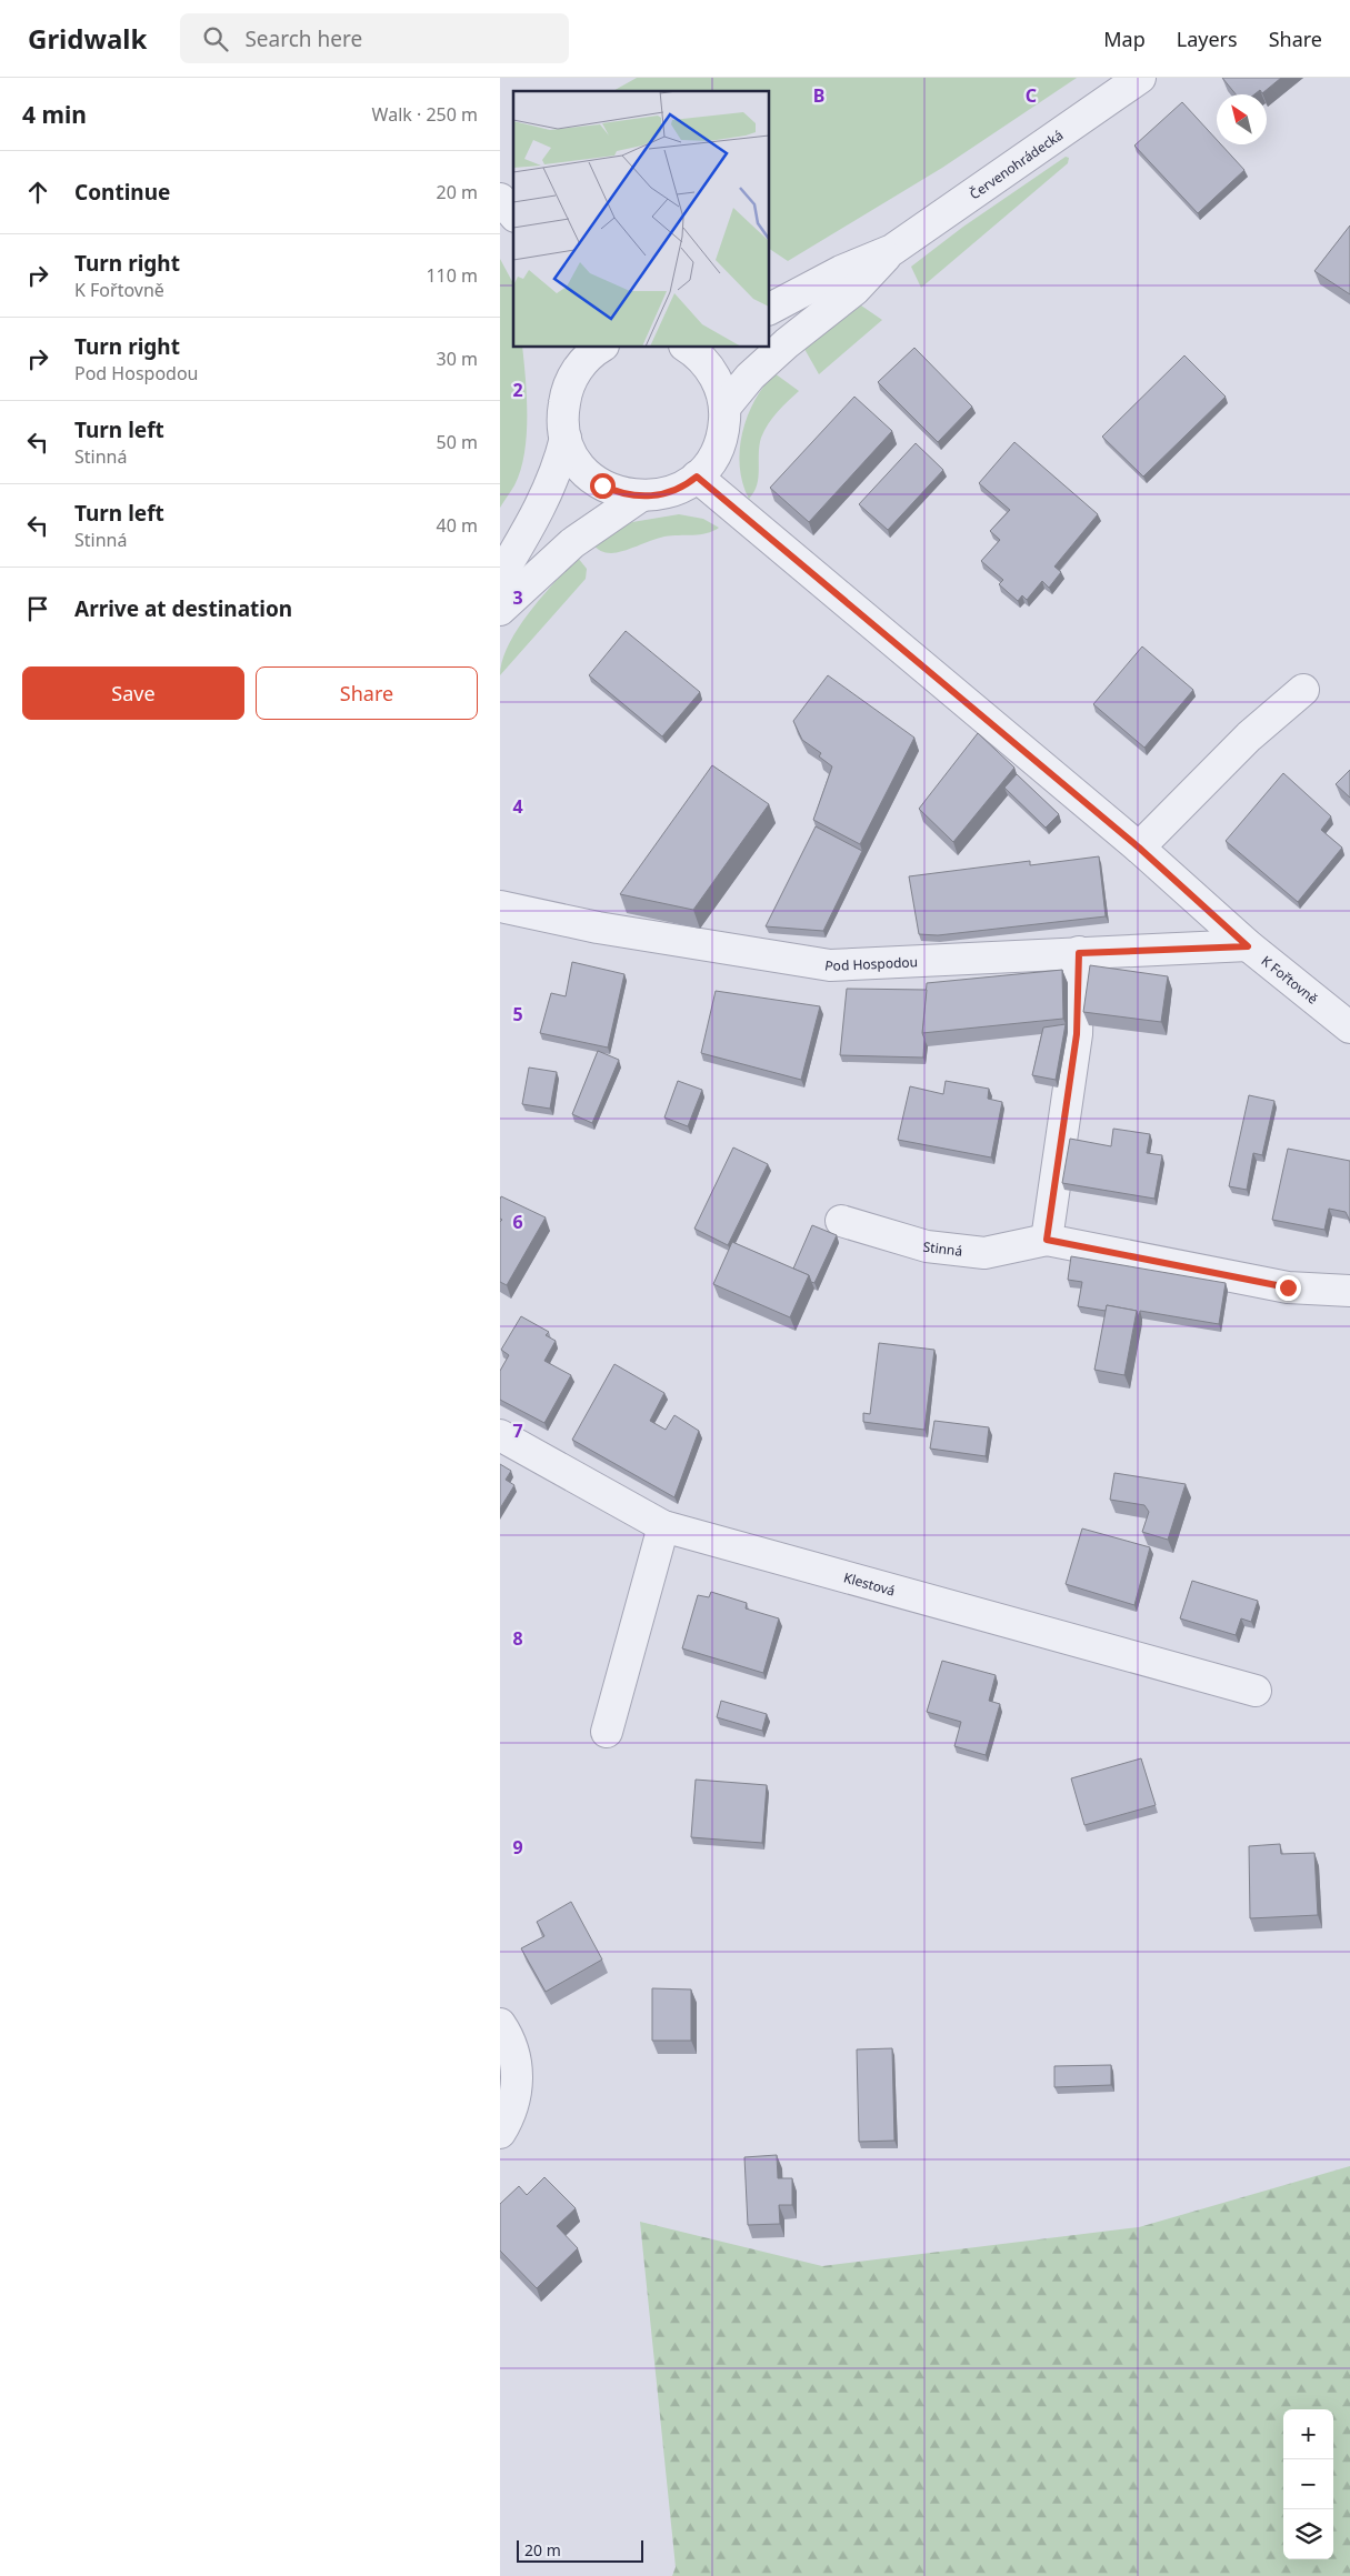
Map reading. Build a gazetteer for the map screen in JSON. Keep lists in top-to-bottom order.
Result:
{
  "streets": {
    "street": [
      "Červenohrádecká",
      "Pod Hospodou",
      "K Fořtovně",
      "Stinná",
      "Klestová"
    ]
  },
  "crossings": [
    ["Pod Hospodou", "K Fořtovně"]
  ],
  "scale_bar": "20 m",
  "north": "top left",
  "page": {
    "header": "Gridwalk",
    "search": "Search here",
    "nav": ["Map", "Layers", "Share"],
    "heading": ["4 min", "Walk · 250 m"],
    "list": [
      ["Continue", "20 m"],
      ["Turn right", "K Fořtovně", "110 m"],
      ["Turn right", "Pod Hospodou", "30 m"],
      ["Turn left", "Stinná", "50 m"],
      ["Turn left", "Stinná", "40 m"],
      "Arrive at destination"
    ],
    "buttons": ["Save", "Share"],
    "map_buttons": ["+", "−"],
    "scale": "20 m"
  },
  "grid": {
    "columns": ["B", "C"],
    "rows": [
      "2",
      "3",
      "4",
      "5",
      "6",
      "7",
      "8",
      "9"
    ]
  }
}
